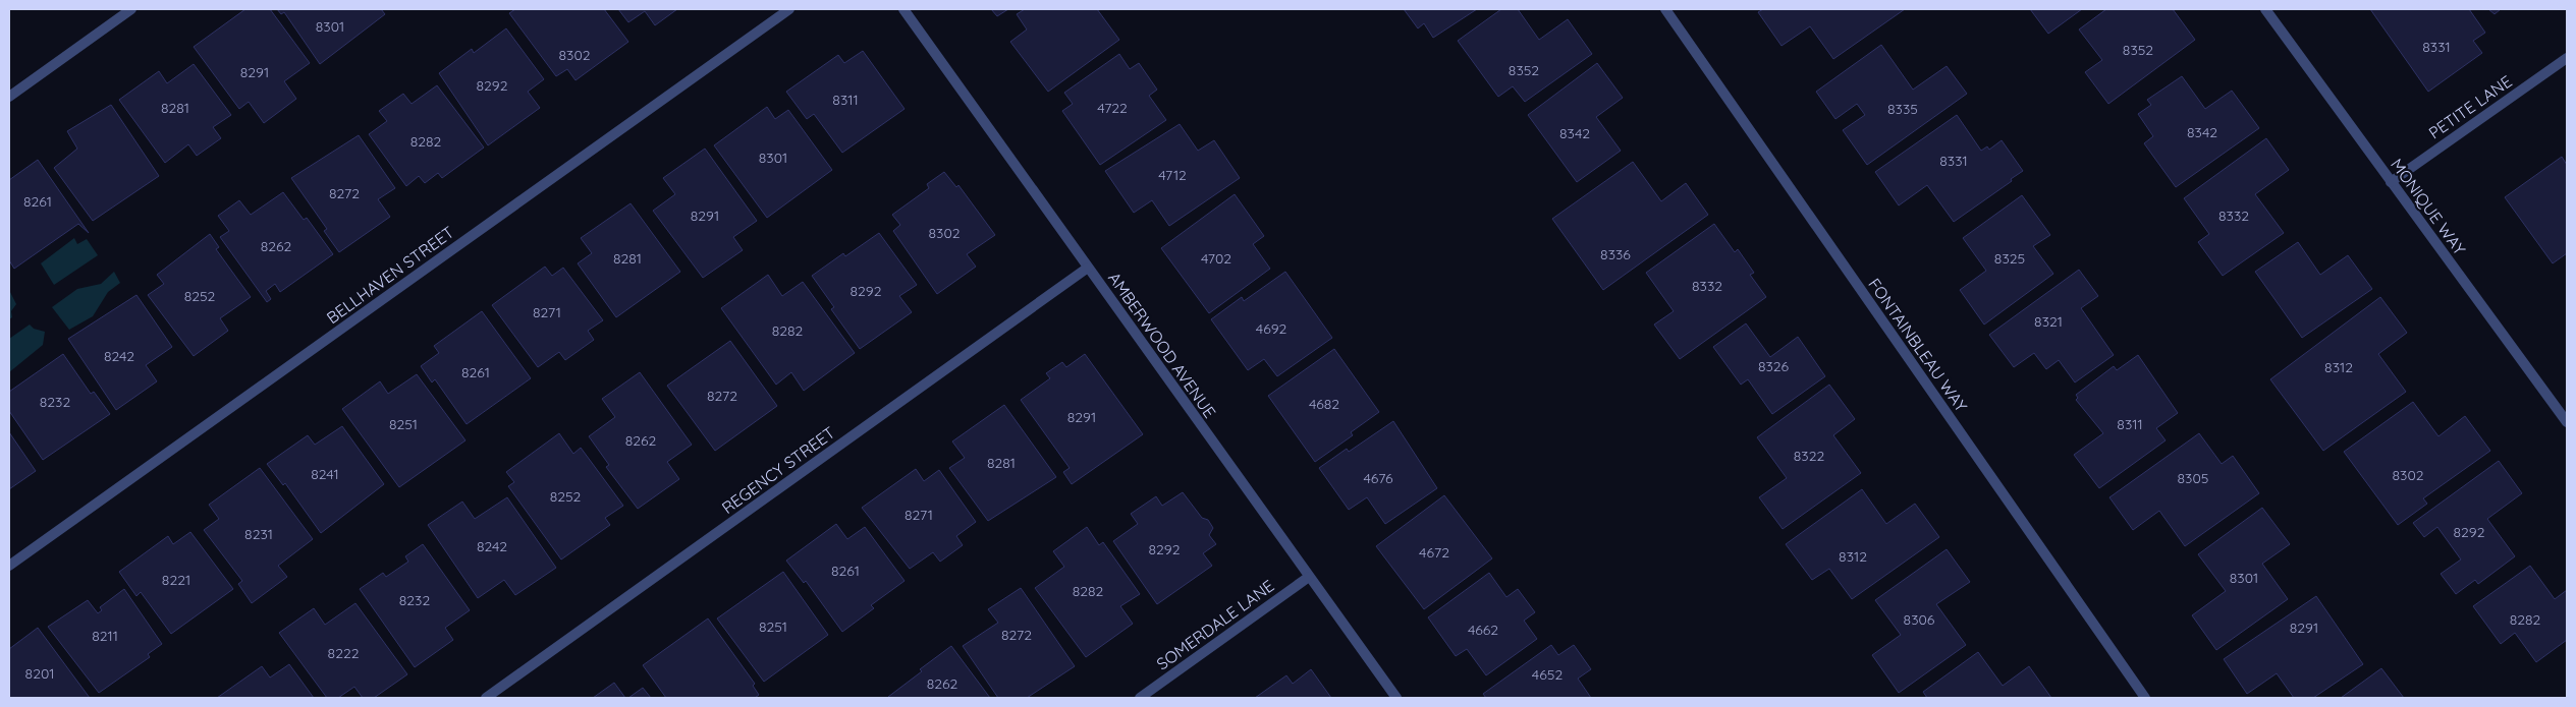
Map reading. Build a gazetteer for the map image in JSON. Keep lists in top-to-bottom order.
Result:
{
  "streets": {
    "street": [
      "PETITE LANE",
      "MONIQUE WAY",
      "BELLHAVEN STREET",
      "AMBERWOOD AVENUE",
      "FONTAINBLEAU WAY",
      "REGENCY STREET",
      "SOMERDALE LANE"
    ]
  },
  "crossings": [
    ["PETITE LANE", "MONIQUE WAY"],
    ["AMBERWOOD AVENUE", "REGENCY STREET"],
    ["AMBERWOOD AVENUE", "SOMERDALE LANE"]
  ],
  "house_numbers": [
    "8301",
    "8331",
    "8352",
    "8302",
    "8352",
    "8291",
    "8292",
    "8311",
    "8281",
    "4722",
    "8335",
    "8342",
    "8342",
    "8282",
    "8301",
    "8331",
    "4712",
    "8272",
    "8261",
    "8291",
    "8332",
    "8302",
    "8262",
    "8336",
    "8281",
    "4702",
    "8325",
    "8332",
    "8292",
    "8252",
    "8271",
    "8321",
    "4692",
    "8282",
    "8242",
    "8326",
    "8312",
    "8261",
    "8272",
    "8232",
    "4682",
    "8291",
    "8251",
    "8311",
    "8262",
    "8322",
    "8281",
    "8241",
    "8302",
    "4676",
    "8305",
    "8252",
    "8271",
    "8292",
    "8231",
    "8242",
    "8292",
    "4672",
    "8312",
    "8261",
    "8301",
    "8221",
    "8282",
    "8232",
    "8306",
    "8282",
    "8251",
    "8291",
    "4662",
    "8272",
    "8211",
    "8222",
    "8201",
    "4652",
    "8262"
  ]
}
